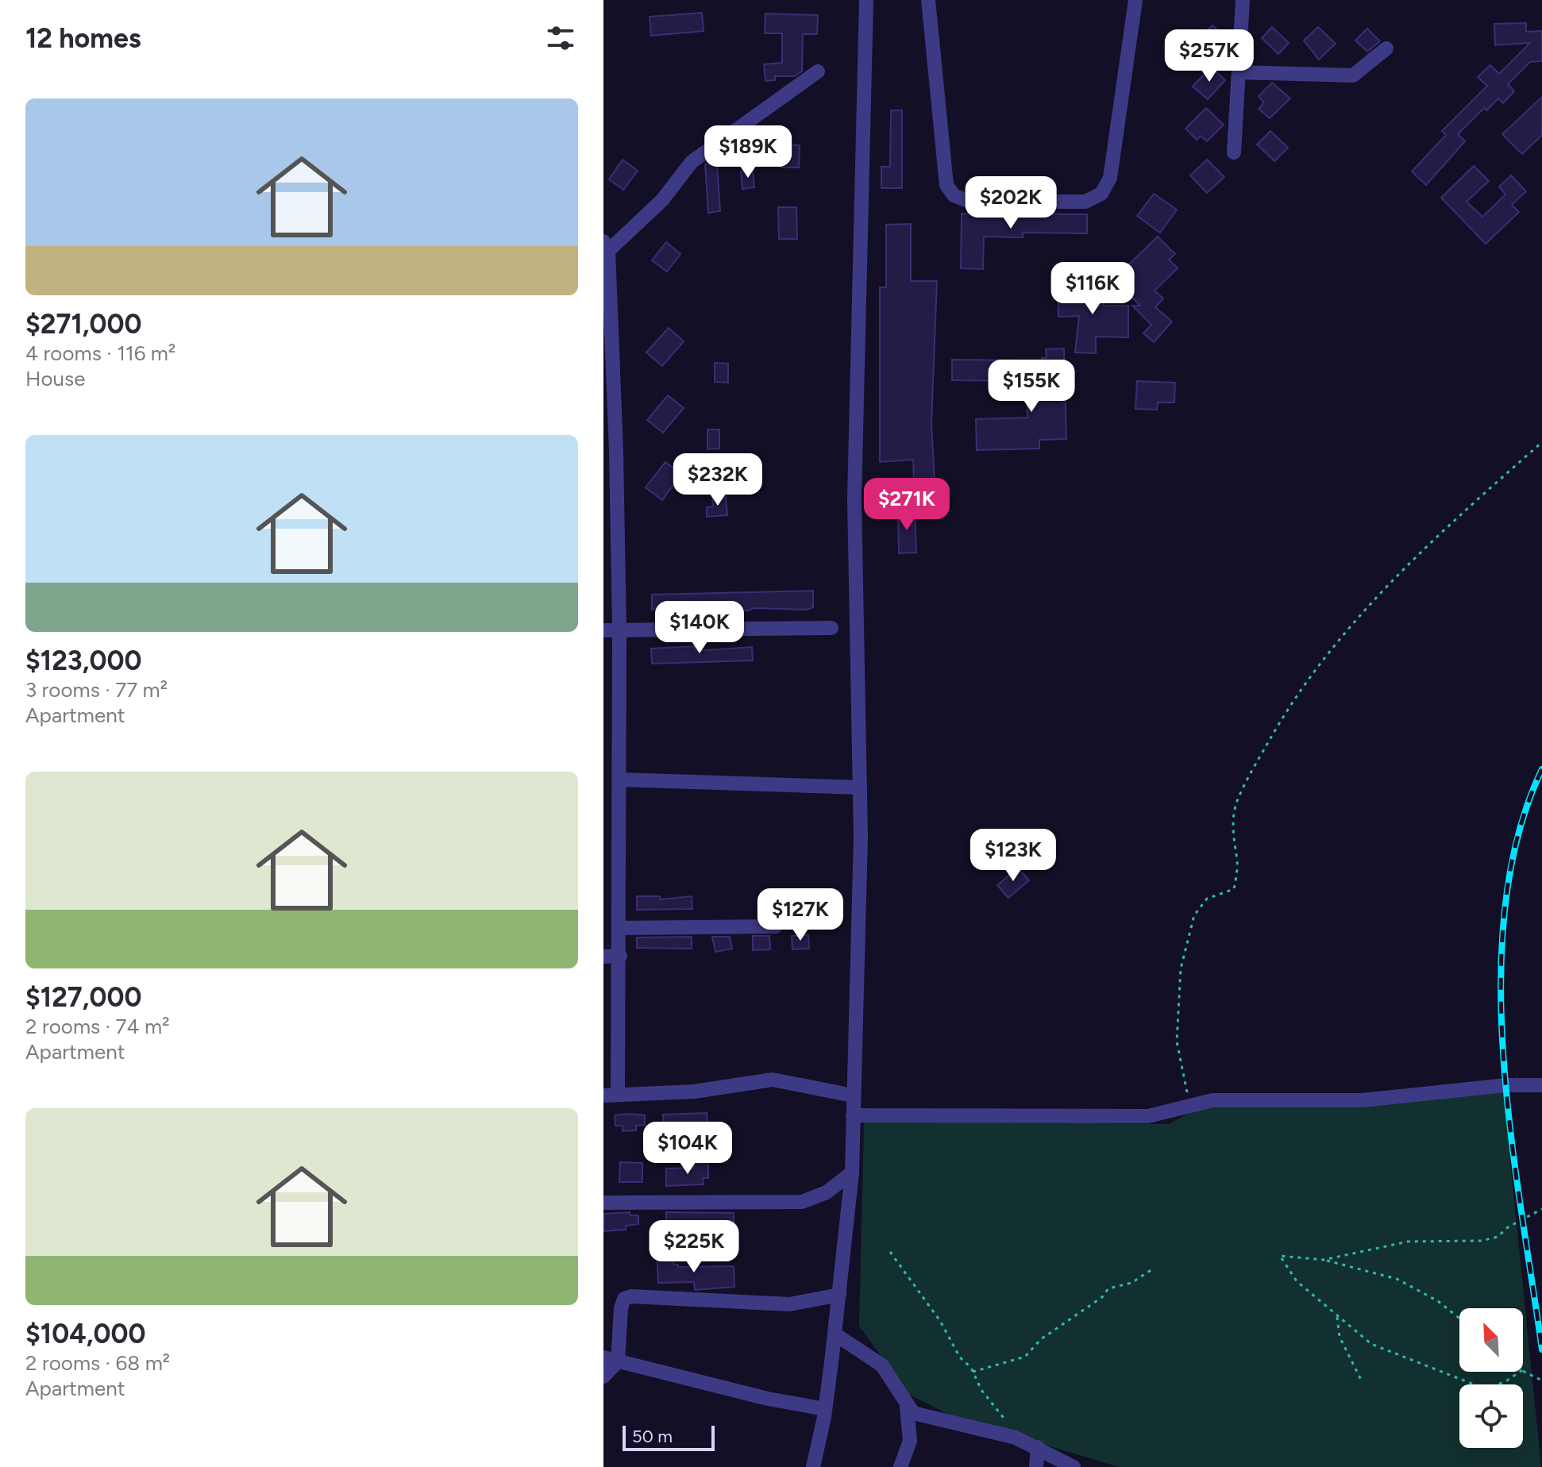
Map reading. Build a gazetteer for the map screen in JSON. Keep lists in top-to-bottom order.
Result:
{
  "scale_bar": "50 m",
  "north": "top left",
  "page": {
    "heading": "12 homes",
    "price": [
      "$257K",
      "$189K",
      "$202K",
      "$116K",
      "$155K",
      "$232K",
      "$271K",
      "$140K",
      "$123K",
      "$127K",
      "$104K",
      "$225K"
    ],
    "list": [
      {
        "name": "$271,000",
        "note": "4 rooms · 116 m² · House"
      },
      {
        "name": "$123,000",
        "note": "3 rooms · 77 m² · Apartment"
      },
      {
        "name": "$127,000",
        "note": "2 rooms · 74 m² · Apartment"
      },
      {
        "name": "$104,000",
        "note": "2 rooms · 68 m² · Apartment"
      }
    ],
    "scale": "50 m"
  }
}
